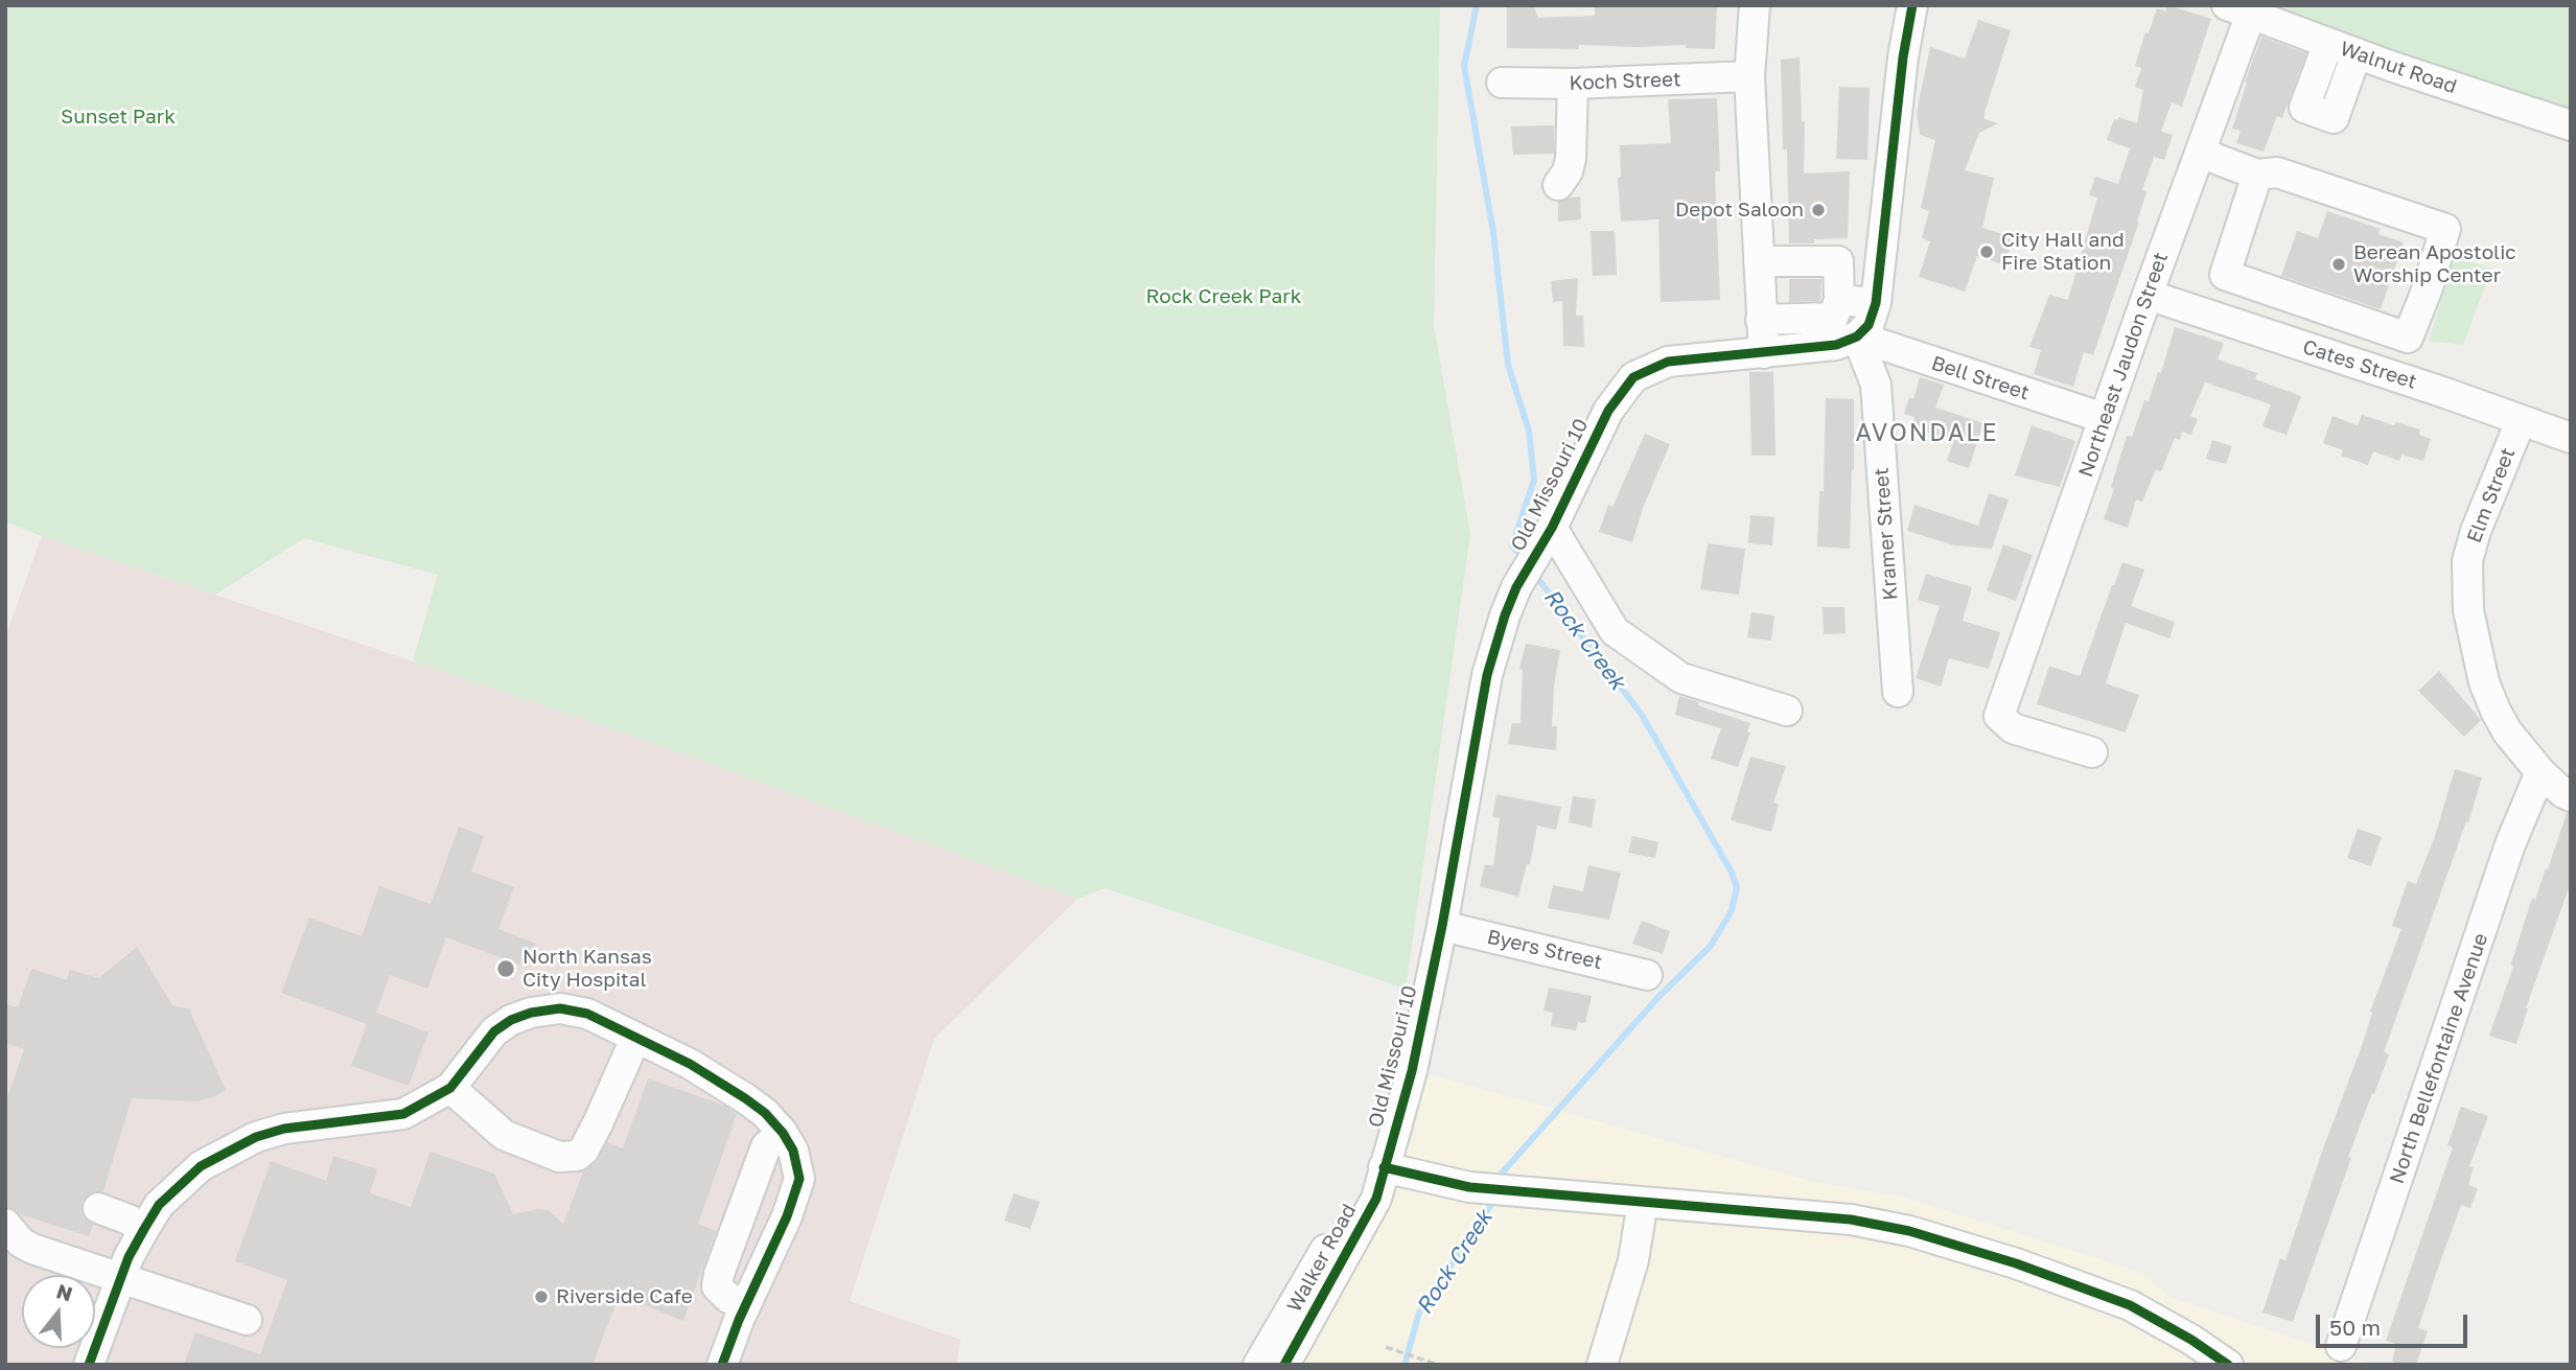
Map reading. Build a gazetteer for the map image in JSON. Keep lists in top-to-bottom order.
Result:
{
  "streets": {
    "street": [
      "Walnut Road",
      "Koch Street",
      "Northeast Jaudon Street",
      "Cates Street",
      "Bell Street",
      "Old Missouri 10",
      "Elm Street",
      "Kramer Street",
      "Byers Street",
      "North Bellefontaine Avenue",
      "Walker Road"
    ]
  },
  "crossings": [
    ["Walnut Road", "Northeast Jaudon Street"],
    ["Northeast Jaudon Street", "Cates Street"],
    ["Northeast Jaudon Street", "Bell Street"],
    ["Cates Street", "Elm Street"],
    ["Bell Street", "Old Missouri 10"],
    ["Bell Street", "Kramer Street"],
    ["Old Missouri 10", "Kramer Street"],
    ["Old Missouri 10", "Byers Street"],
    ["Old Missouri 10", "Walker Road"],
    ["Elm Street", "North Bellefontaine Avenue"]
  ],
  "districts": ["AVONDALE"],
  "water": ["Rock Creek"],
  "parks": ["Sunset Park", "Rock Creek Park"],
  "places": [
    "Depot Saloon",
    "City Hall and Fire Station",
    "Berean Apostolic Worship Center",
    "North Kansas City Hospital",
    "Riverside Cafe"
  ],
  "scale_bar": "50 m",
  "north": "top"
}
